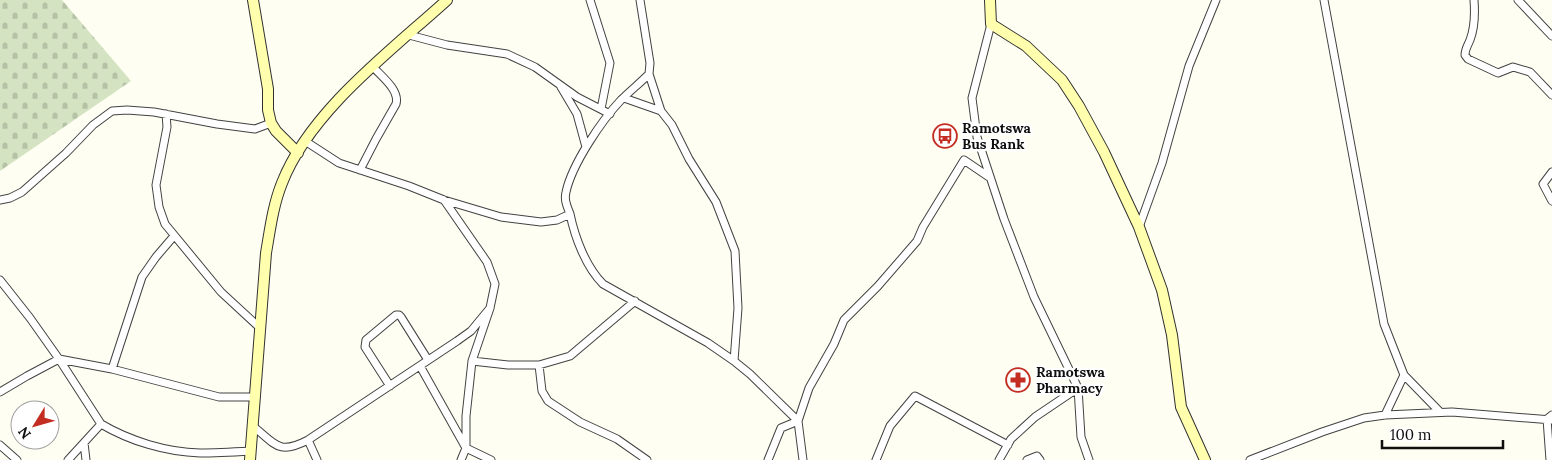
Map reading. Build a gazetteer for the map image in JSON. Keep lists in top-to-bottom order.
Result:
{
  "places": {
    "bus stop": ["Ramotswa Bus Rank"],
    "pharmacy": ["Ramotswa Pharmacy"]
  },
  "scale_bar": "100 m",
  "north": "bottom left"
}
